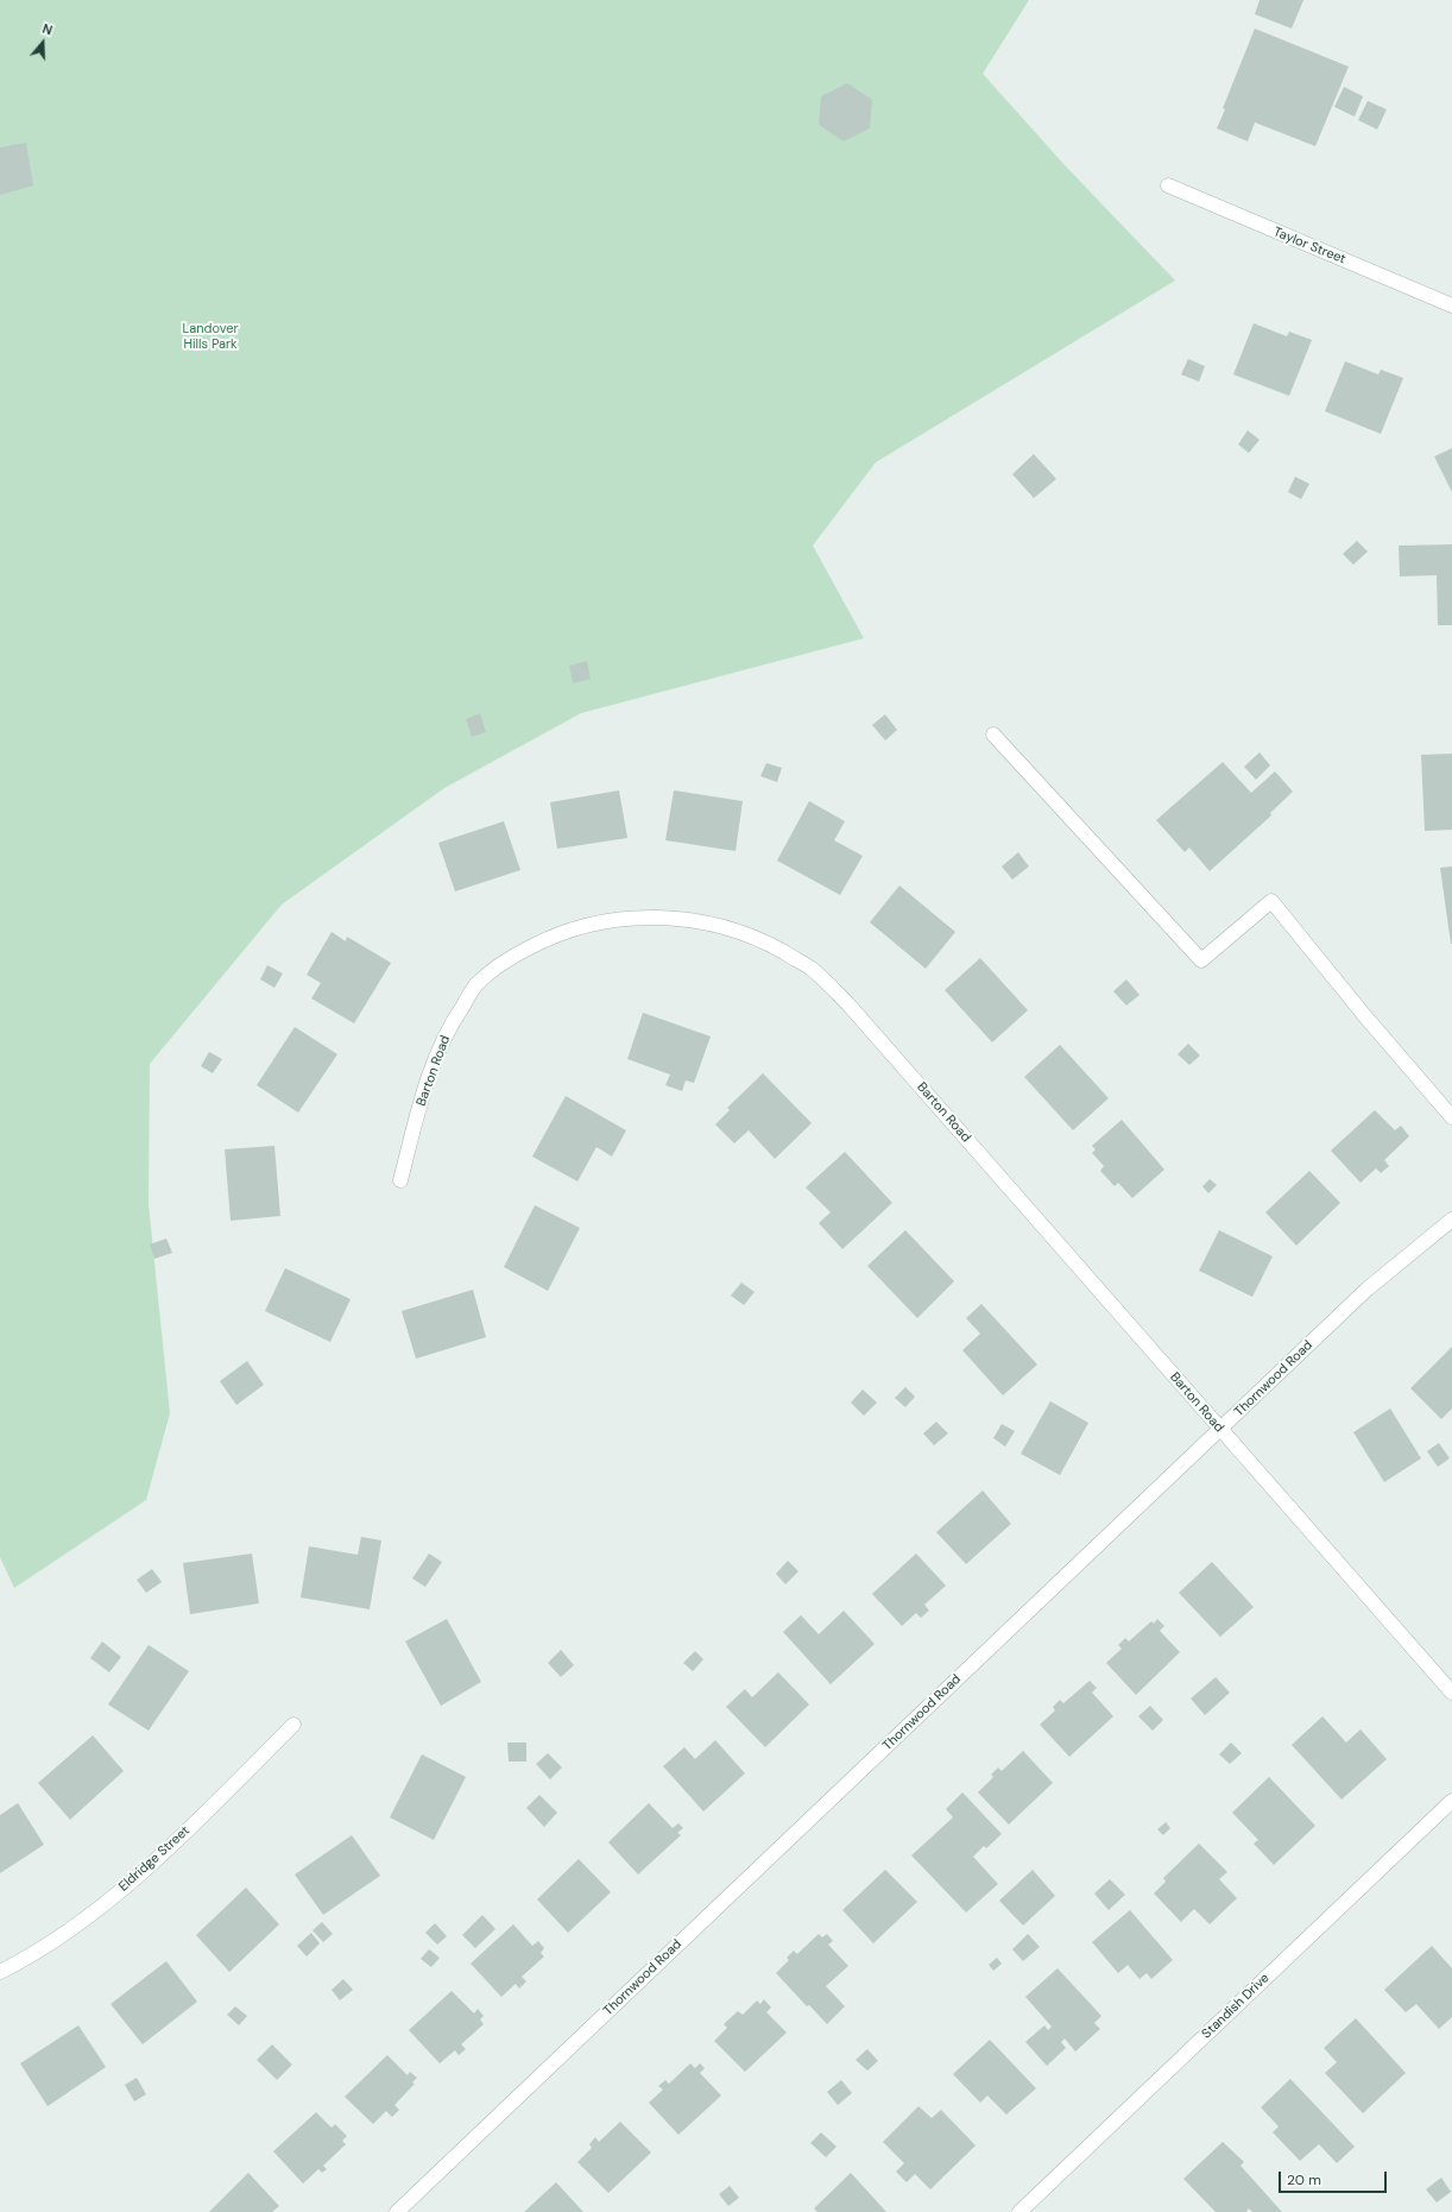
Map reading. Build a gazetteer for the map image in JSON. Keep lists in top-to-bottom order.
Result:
{
  "streets": {
    "street": [
      "Taylor Street",
      "Barton Road",
      "Thornwood Road",
      "Eldridge Street",
      "Standish Drive"
    ]
  },
  "crossings": [
    ["Barton Road", "Thornwood Road"]
  ],
  "parks": ["Landover Hills Park"],
  "scale_bar": "20 m",
  "north": "top"
}
